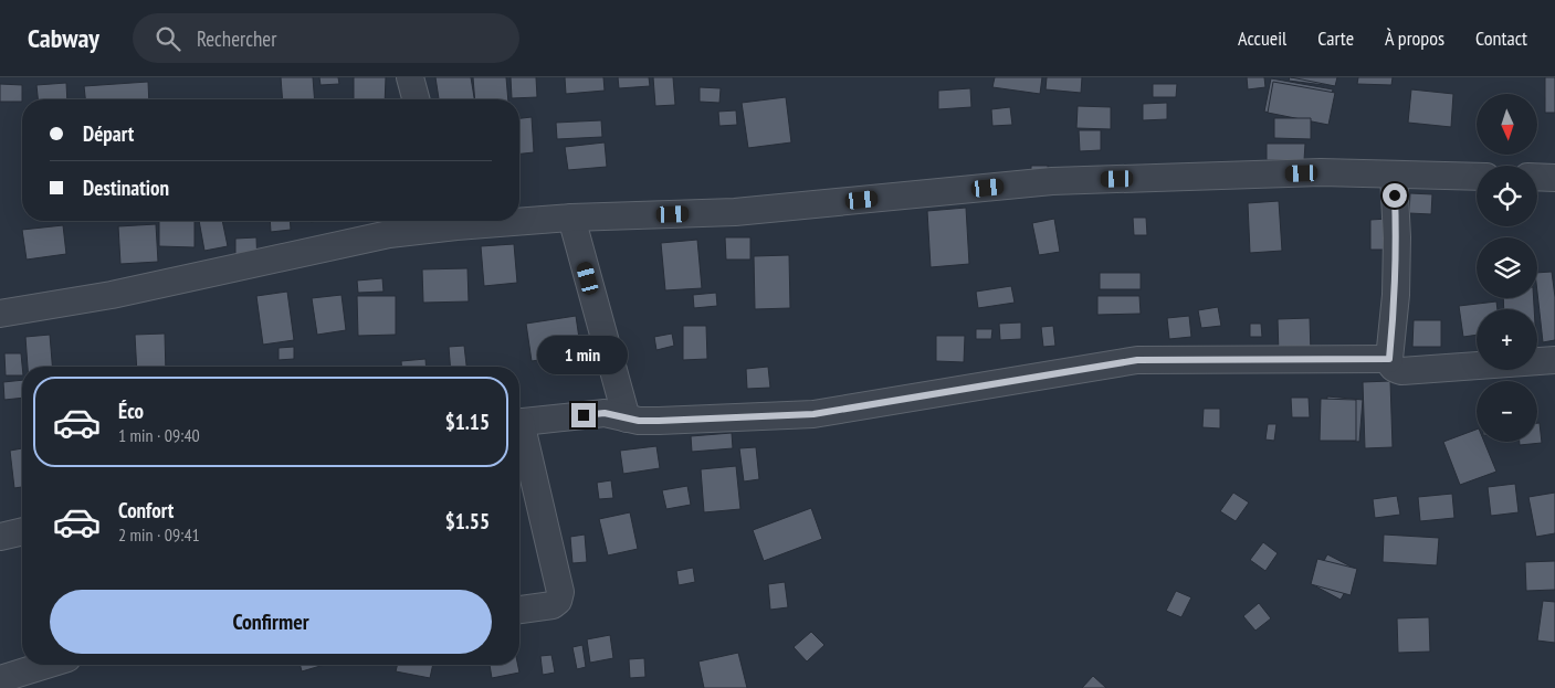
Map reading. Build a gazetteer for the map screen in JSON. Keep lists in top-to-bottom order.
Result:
{
  "north": "bottom",
  "page": {
    "header": "Cabway",
    "search": "Rechercher",
    "nav": [
      "Accueil",
      "Carte",
      "À propos",
      "Contact"
    ],
    "map_buttons": ["+", "−"],
    "banner": ["Départ", "Destination"],
    "bubble": "1 min",
    "list": [
      {
        "name": "Éco",
        "note": "1 min · 09:40",
        "value": "$1.15"
      },
      {
        "name": "Confort",
        "note": "2 min · 09:41",
        "value": "$1.55"
      }
    ],
    "buttons": "Confirmer"
  }
}
